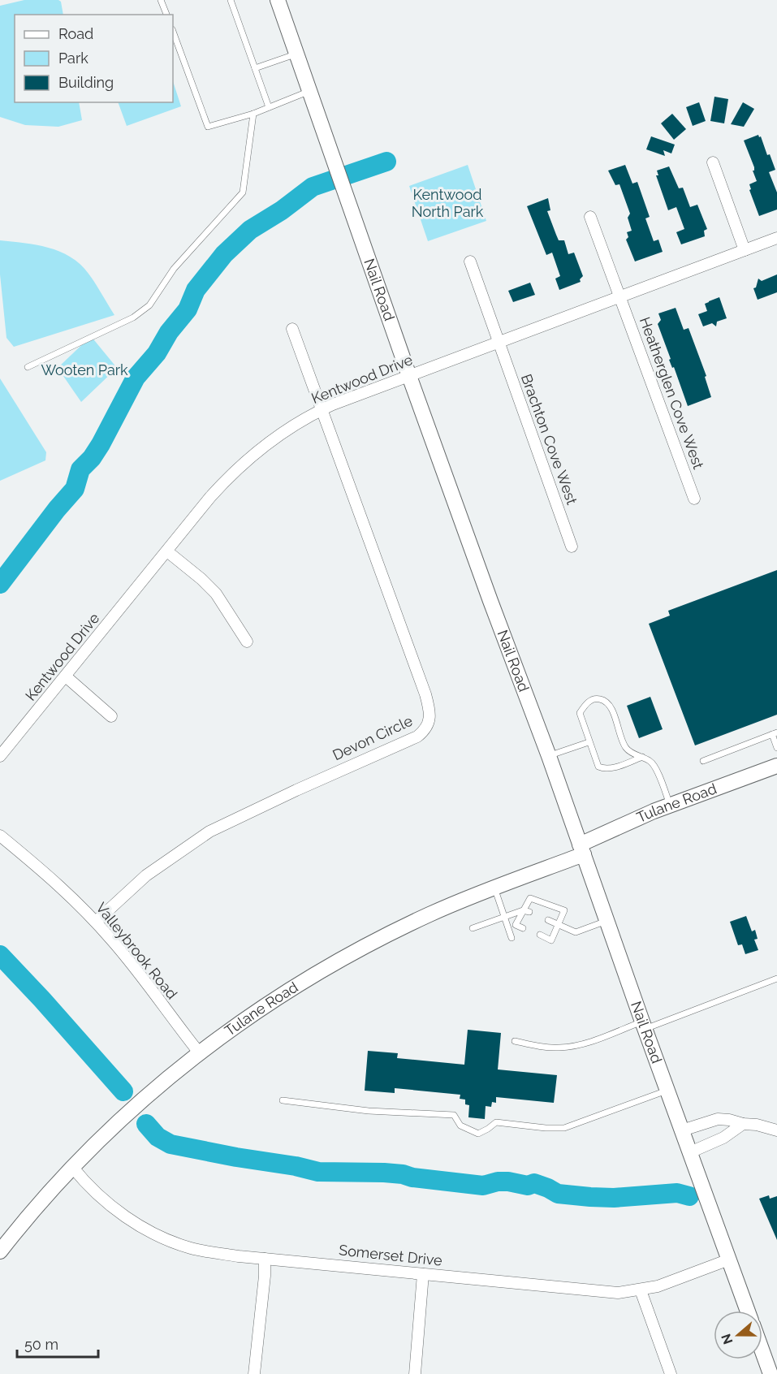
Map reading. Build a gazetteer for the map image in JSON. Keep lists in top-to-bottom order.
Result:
{
  "streets": {
    "street": [
      "Nail Road",
      "Kentwood Drive",
      "Heatherglen Cove West",
      "Brachton Cove West",
      "Devon Circle",
      "Tulane Road",
      "Valleybrook Road",
      "Somerset Drive"
    ]
  },
  "crossings": [
    ["Nail Road", "Kentwood Drive"],
    ["Nail Road", "Tulane Road"],
    ["Nail Road", "Somerset Drive"],
    ["Kentwood Drive", "Heatherglen Cove West"],
    ["Kentwood Drive", "Brachton Cove West"],
    ["Kentwood Drive", "Devon Circle"],
    ["Devon Circle", "Valleybrook Road"],
    ["Tulane Road", "Valleybrook Road"],
    ["Tulane Road", "Somerset Drive"]
  ],
  "parks": ["Kentwood North Park", "Wooten Park"],
  "legend": ["Road", "Park", "Building"],
  "scale_bar": "50 m",
  "north": "left"
}
